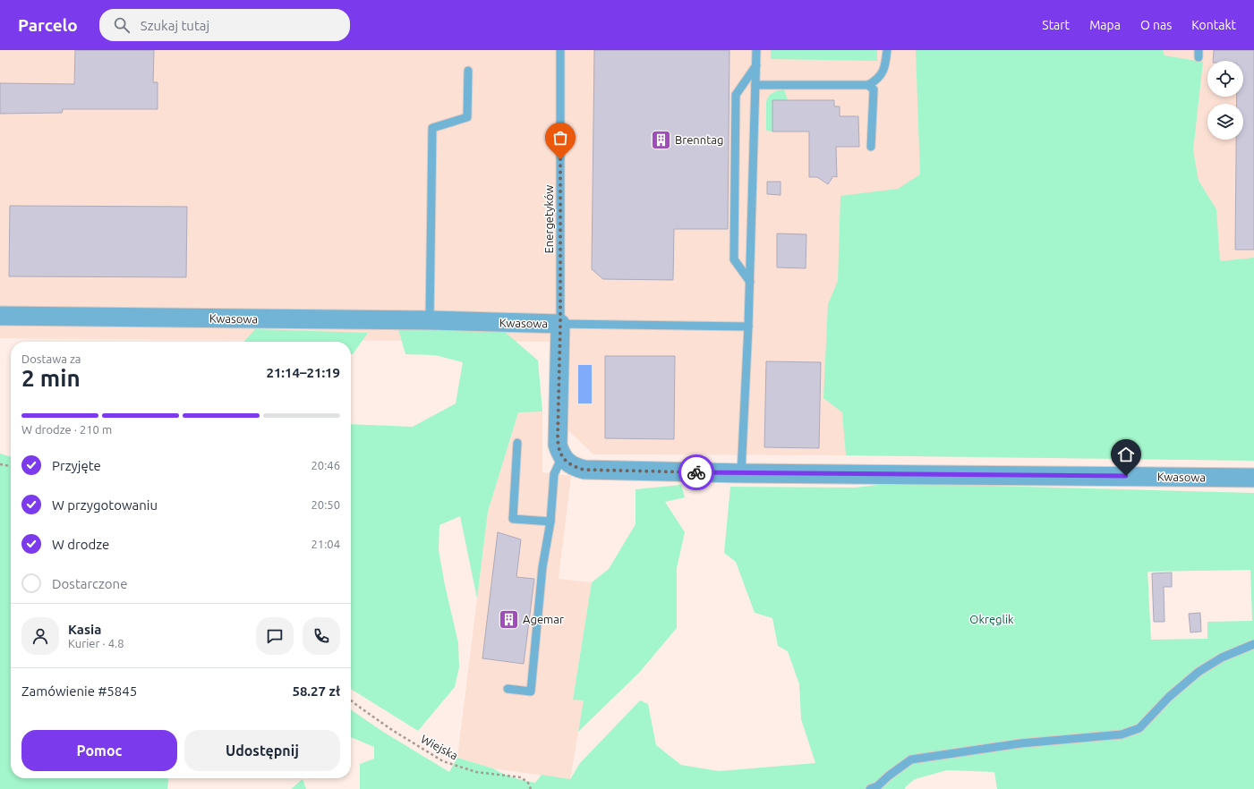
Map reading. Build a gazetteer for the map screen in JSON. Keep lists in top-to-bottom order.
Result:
{
  "streets": {
    "street": ["Kwasowa"],
    "lane": ["Energetyków"],
    "path": ["Wiejska"]
  },
  "crossings": [
    ["Energetyków", "Kwasowa"]
  ],
  "parks": ["Okręglik"],
  "places": {
    "building": ["Brenntag", "Agemar"]
  },
  "page": {
    "header": "Parcelo",
    "search": "Szukaj tutaj",
    "nav": [
      "Start",
      "Mapa",
      "O nas",
      "Kontakt"
    ],
    "heading": ["2 min", "Dostawa za", "21:14–21:19"],
    "panel": [
      "Kasia",
      "Kurier · 4.8",
      "Zamówienie #5845",
      "58.27 zł"
    ],
    "bar": "W drodze · 210 m",
    "list": [
      ["Przyjęte", "20:46"],
      ["W przygotowaniu", "20:50"],
      ["W drodze", "21:04"],
      "Dostarczone"
    ],
    "buttons": ["Pomoc", "Udostępnij"]
  }
}
